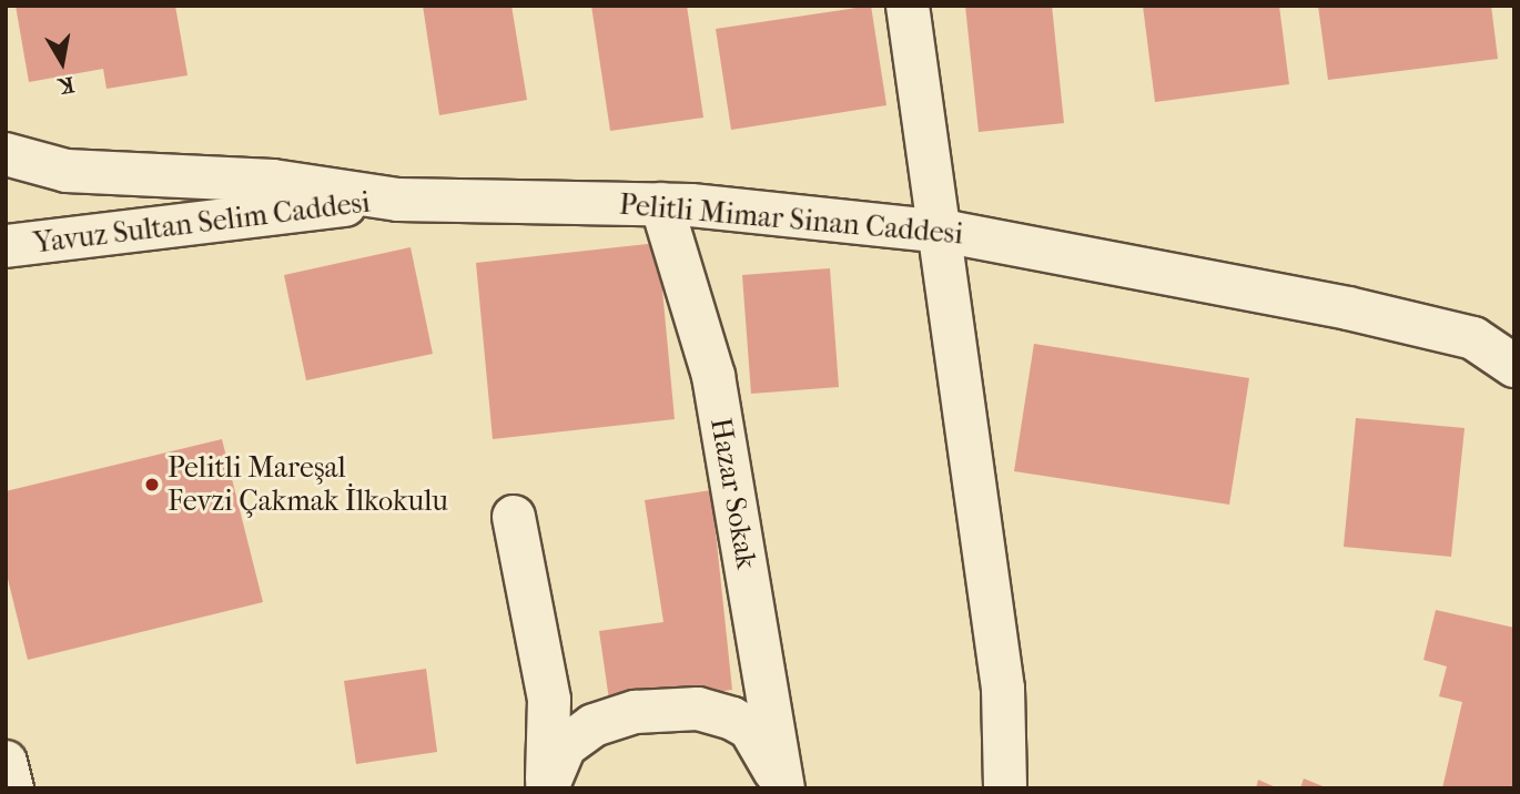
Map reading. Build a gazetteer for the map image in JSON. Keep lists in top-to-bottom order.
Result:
{
  "streets": {
    "street": ["Pelitli Mimar Sinan Caddesi", "Yavuz Sultan Selim Caddesi", "Hazar Sokak"]
  },
  "crossings": [
    ["Pelitli Mimar Sinan Caddesi", "Yavuz Sultan Selim Caddesi"],
    ["Pelitli Mimar Sinan Caddesi", "Hazar Sokak"]
  ],
  "places": ["Pelitli Mareşal Fevzi Çakmak İlkokulu"],
  "north": "bottom"
}
